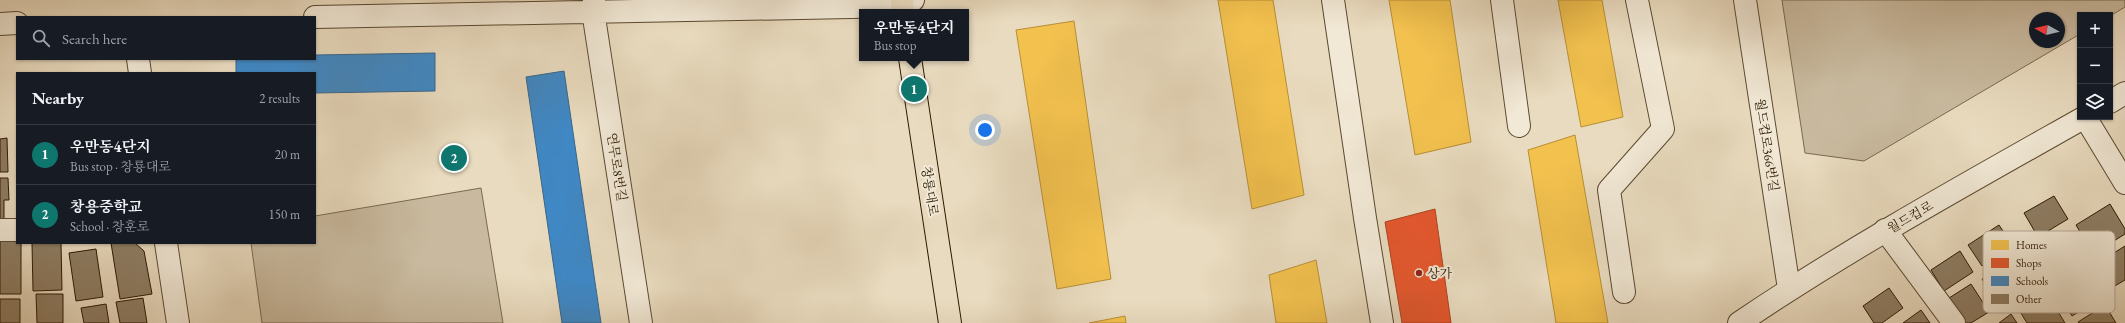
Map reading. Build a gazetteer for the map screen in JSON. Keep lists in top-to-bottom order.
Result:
{
  "streets": {
    "main road": ["창룡대로"],
    "street": ["월드컵로366번길", "연무로8번길", "월드컵로"]
  },
  "crossings": [
    ["월드컵로366번길", "월드컵로"]
  ],
  "places": ["상가"],
  "legend": [
    "Homes",
    "Shops",
    "Schools",
    "Other"
  ],
  "north": "left",
  "page": {
    "popup": ["우만동4단지", "Bus stop"],
    "map_buttons": ["+", "−"],
    "search": "Search here",
    "heading": ["Nearby", "2 results"],
    "pins": ["1", "2"],
    "list": [
      {
        "mark": "1",
        "name": "우만동4단지",
        "note": "Bus stop · 창룡대로",
        "value": "20 m"
      },
      {
        "mark": "2",
        "name": "창용중학교",
        "note": "School · 창훈로",
        "value": "150 m"
      }
    ]
  }
}
